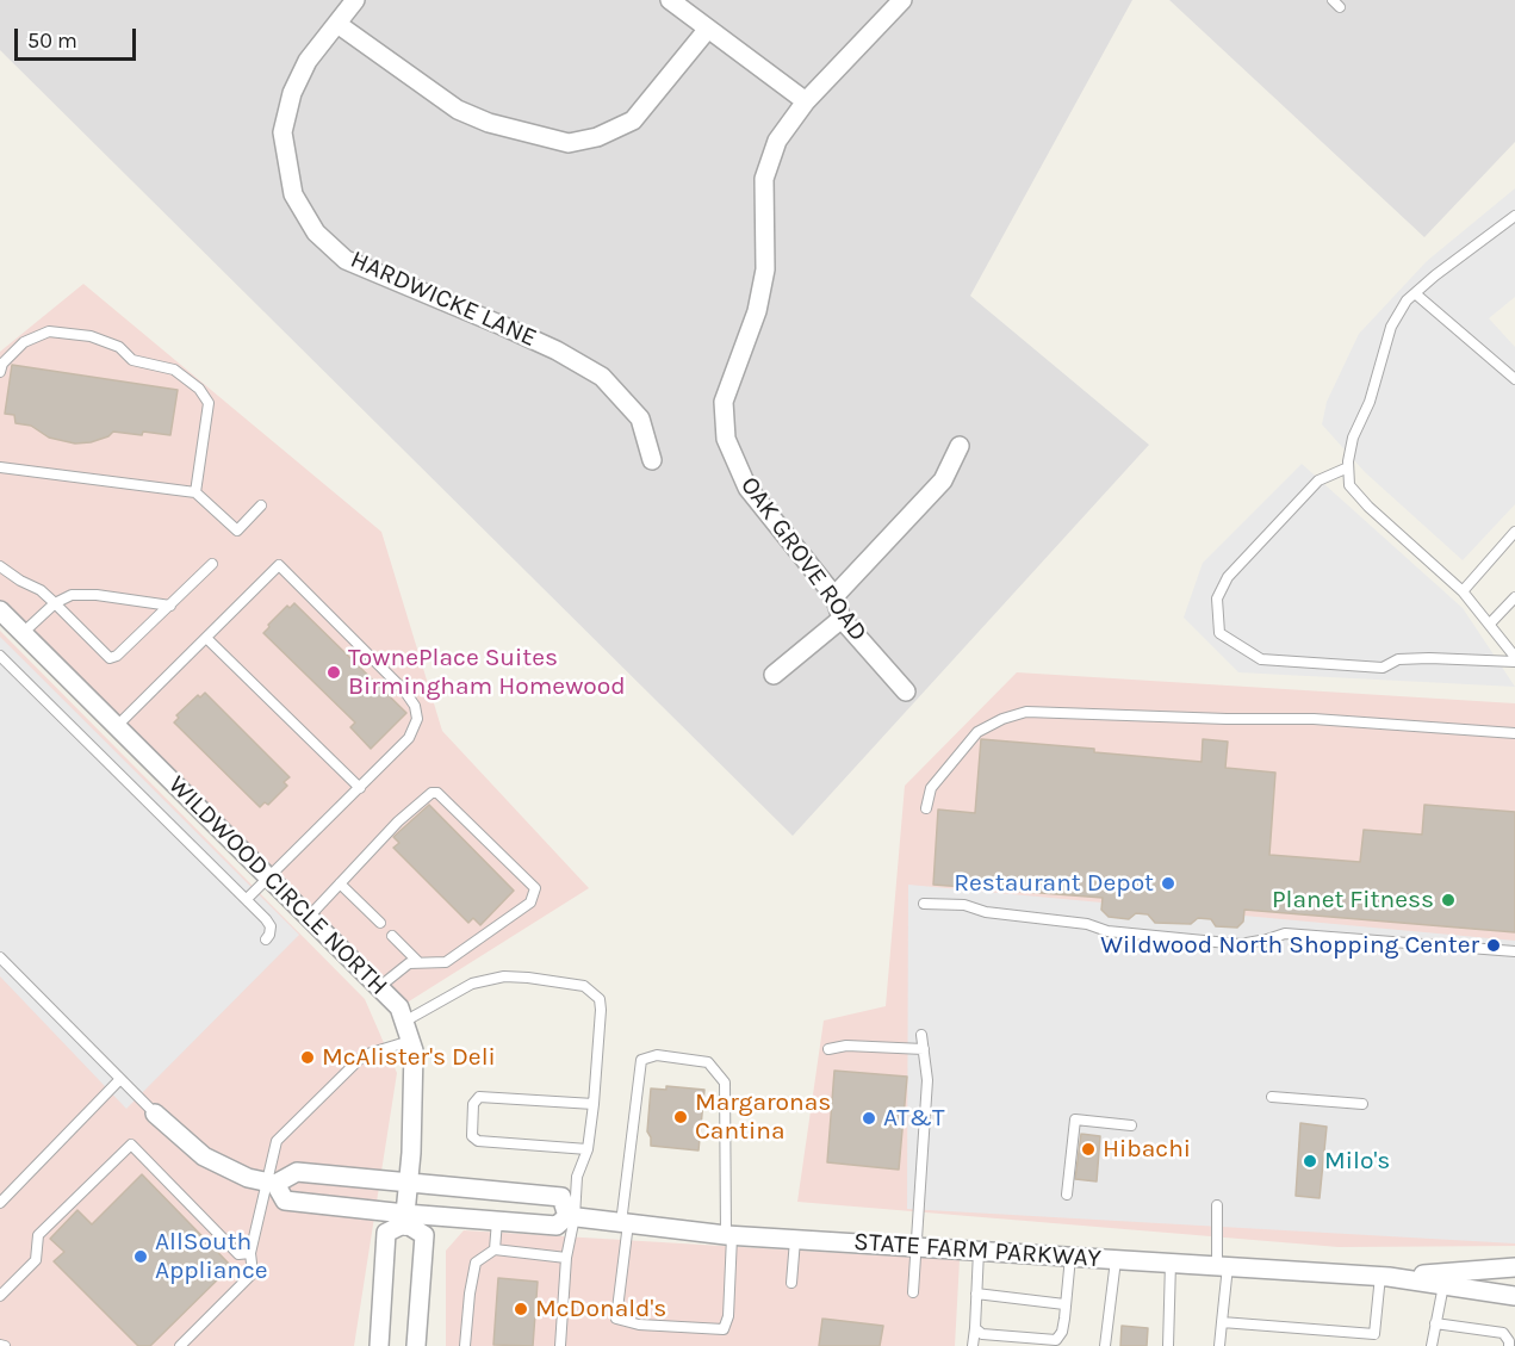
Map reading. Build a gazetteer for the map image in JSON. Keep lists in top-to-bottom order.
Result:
{
  "streets": {
    "street": [
      "HARDWICKE LANE",
      "OAK GROVE ROAD",
      "WILDWOOD CIRCLE NORTH",
      "STATE FARM PARKWAY"
    ]
  },
  "crossings": [
    ["WILDWOOD CIRCLE NORTH", "STATE FARM PARKWAY"]
  ],
  "places": [
    "TownePlace Suites Birmingham Homewood",
    "Restaurant Depot",
    "Planet Fitness",
    "Wildwood North Shopping Center",
    "McAlister's Deli",
    "Margaronas Cantina",
    "AT&T",
    "Hibachi",
    "Milo's",
    "AllSouth Appliance",
    "McDonald's"
  ],
  "scale_bar": "50 m"
}
